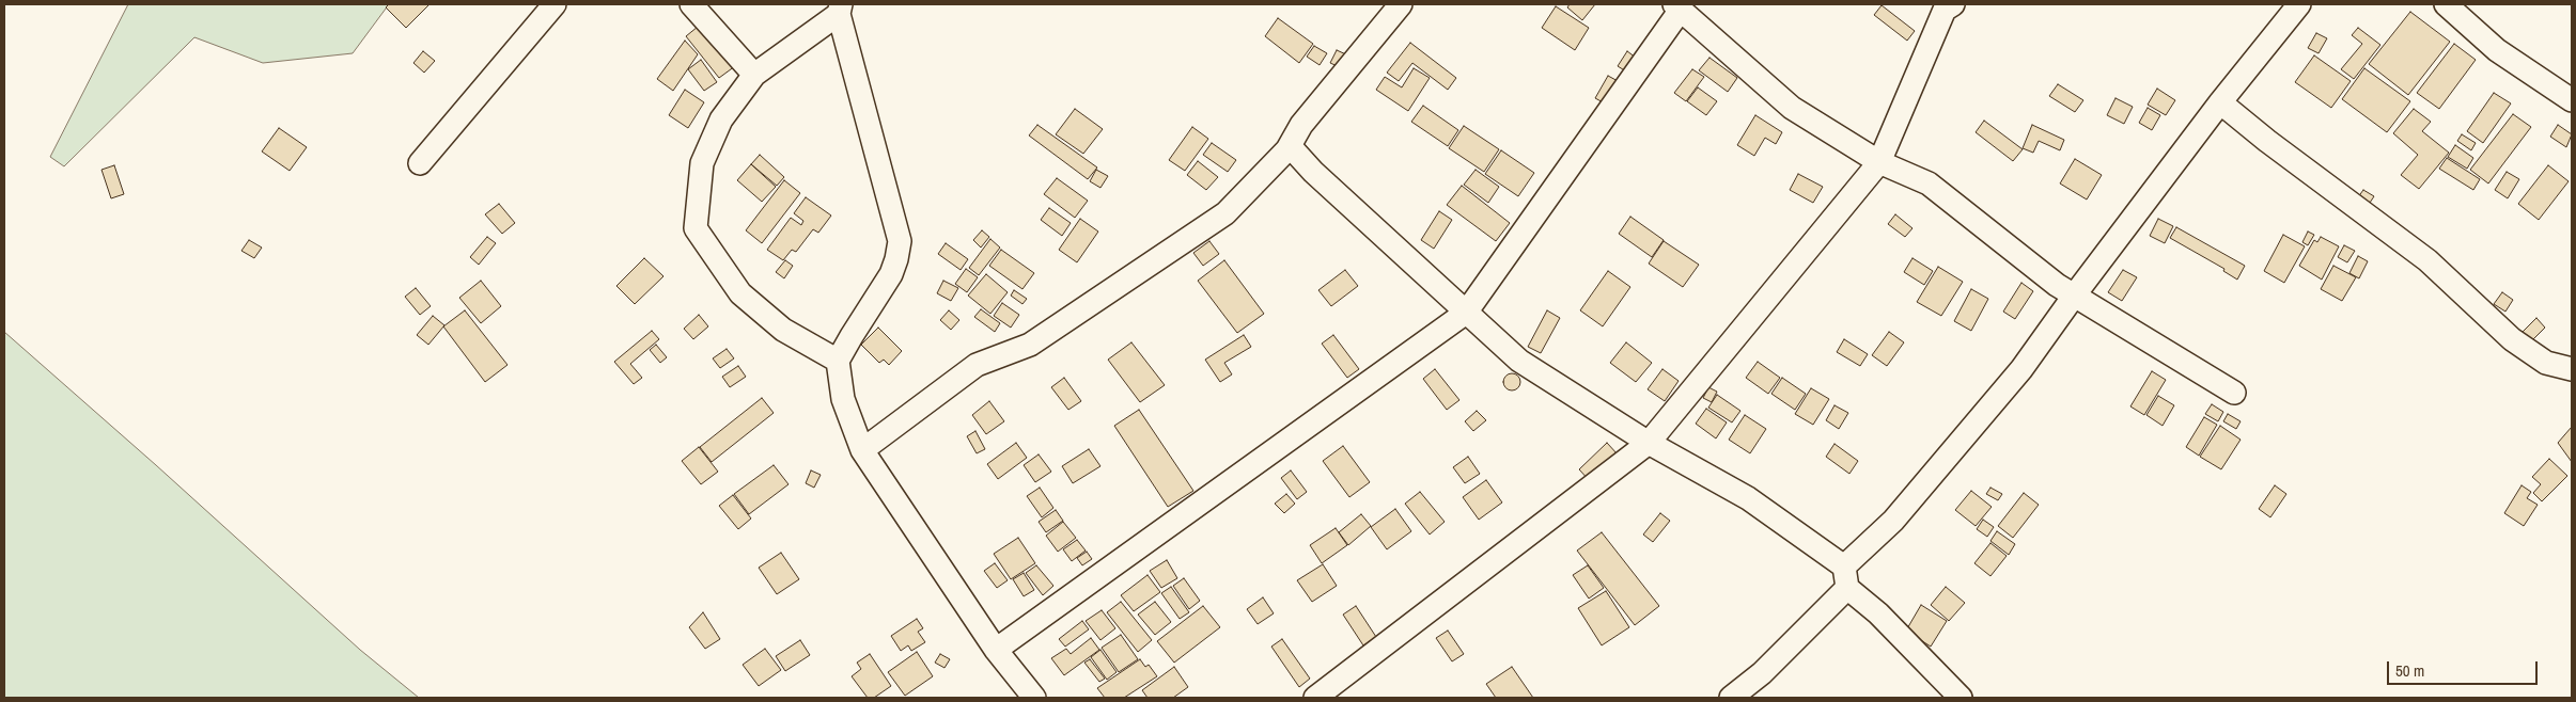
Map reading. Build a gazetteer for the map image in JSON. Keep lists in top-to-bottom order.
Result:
{
  "scale_bar": "50 m"
}
